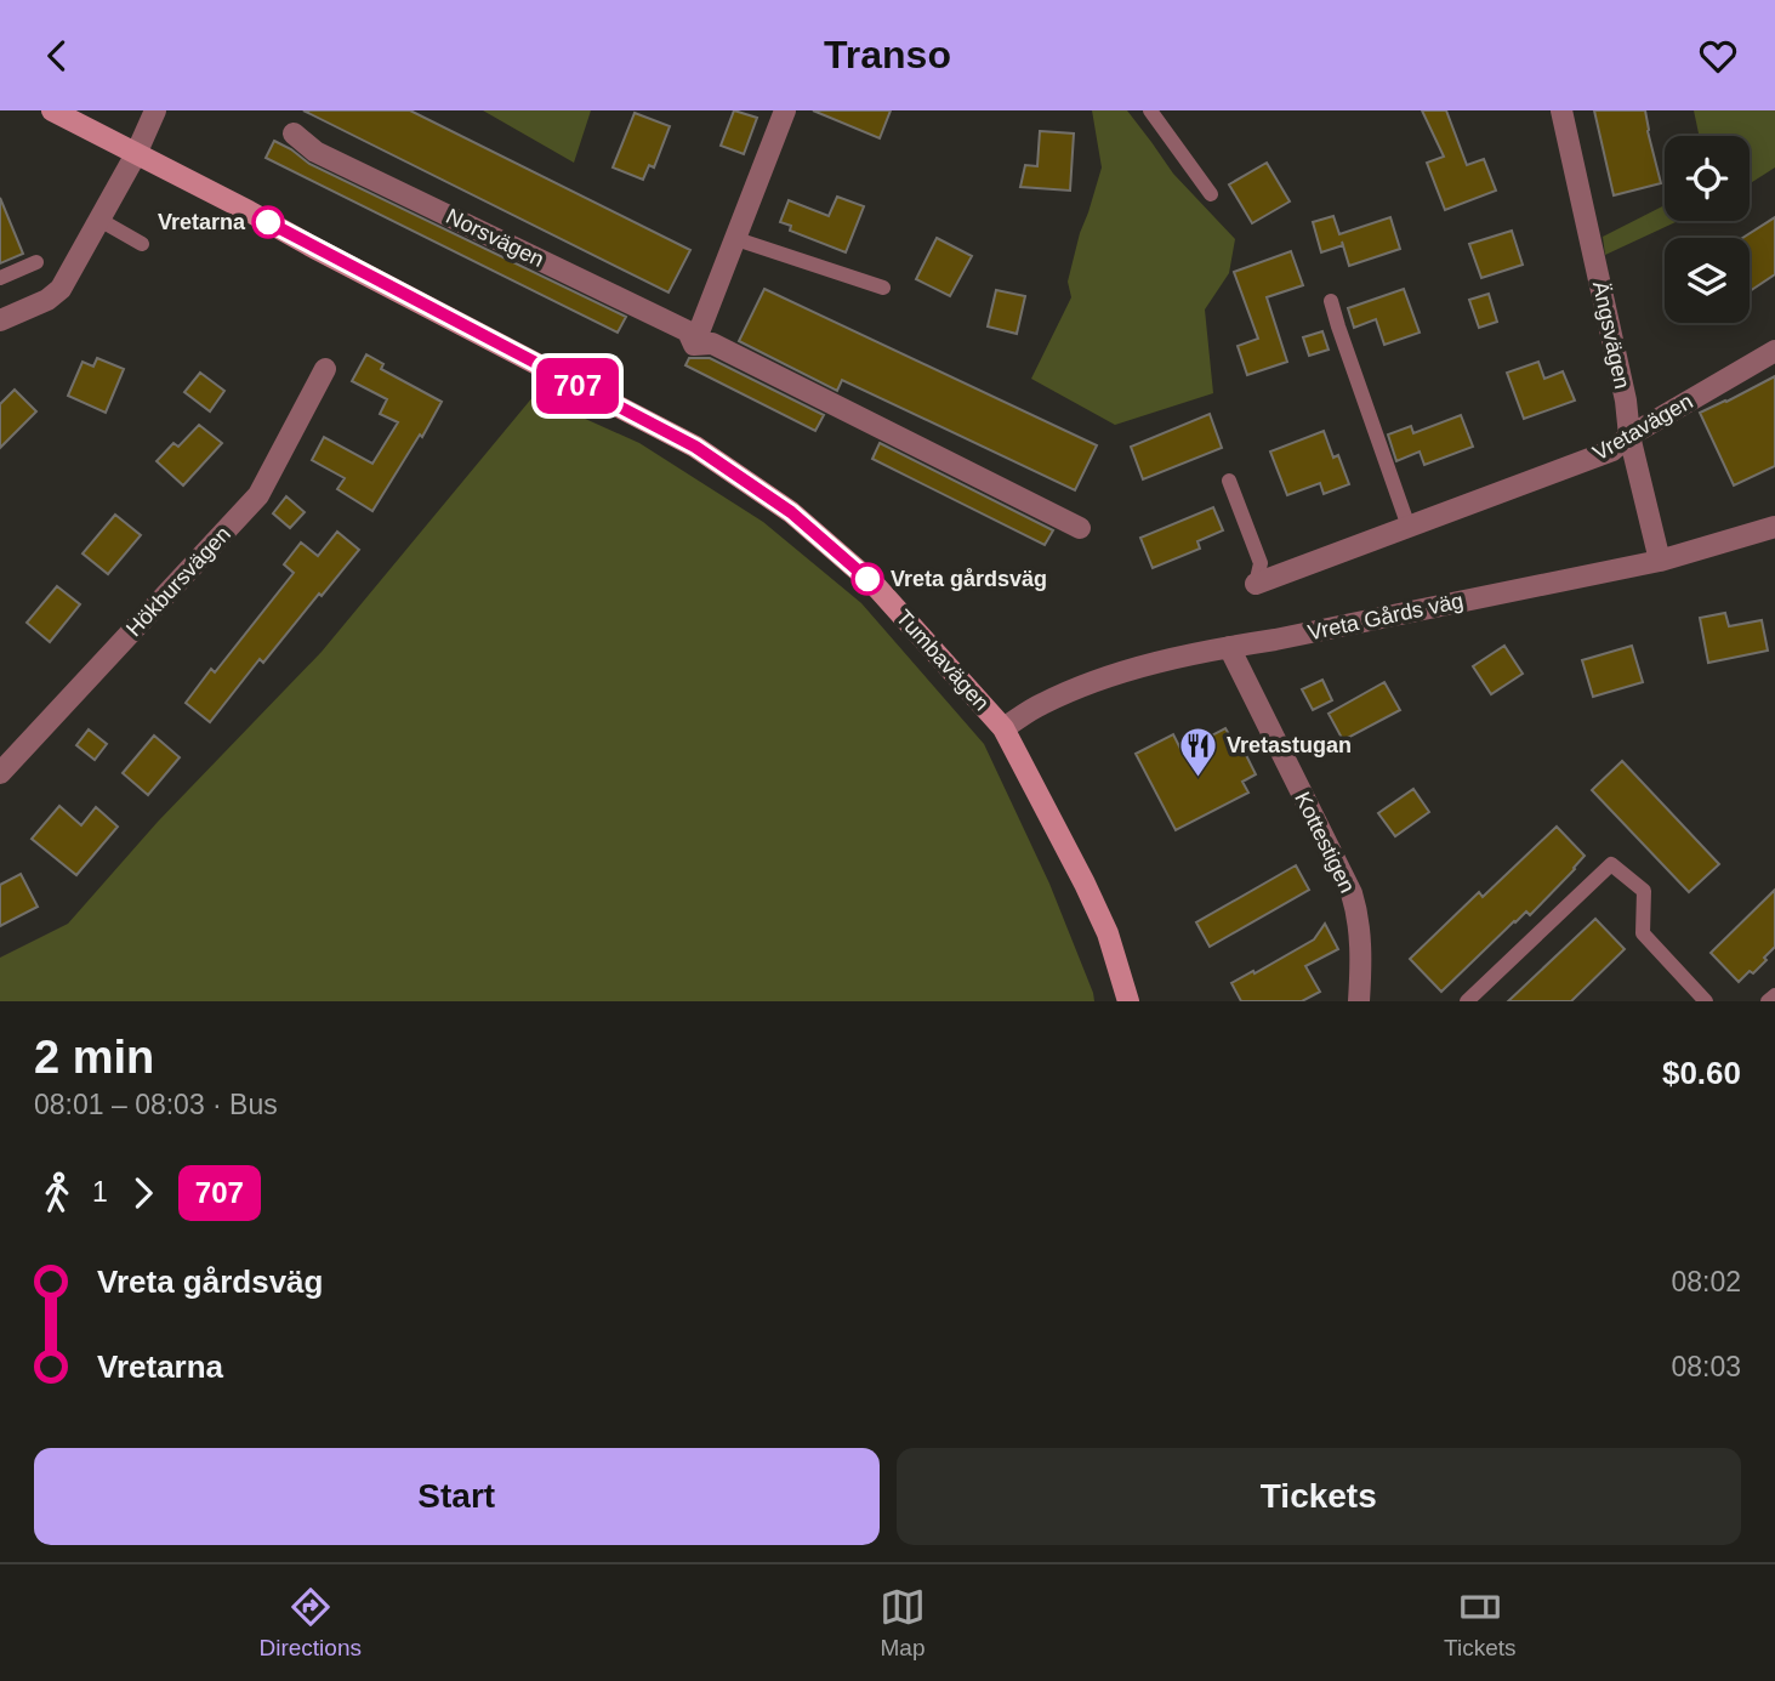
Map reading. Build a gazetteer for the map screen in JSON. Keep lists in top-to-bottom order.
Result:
{
  "streets": {
    "main road": ["Tumbavägen"],
    "street": [
      "Norsvägen",
      "Ängsvägen",
      "Vretavägen",
      "Hökbursvägen",
      "Vreta Gårds väg",
      "Kottestigen"
    ]
  },
  "crossings": [
    ["Ängsvägen", "Vretavägen"],
    ["Ängsvägen", "Vreta Gårds väg"],
    ["Vreta Gårds väg", "Tumbavägen"],
    ["Vreta Gårds väg", "Kottestigen"]
  ],
  "places": {
    "other": ["Vretarna", "Vreta gårdsväg"],
    "restaurant": ["Vretastugan"]
  },
  "lines": ["bus line 707"],
  "page": {
    "header": "Transo",
    "on_map": "707",
    "heading": ["2 min", "08:01 – 08:03 · Bus", "$0.60"],
    "legs": ["1", "707"],
    "list": [
      {
        "name": "Vreta gårdsväg",
        "value": "08:02"
      },
      {
        "name": "Vretarna",
        "value": "08:03"
      }
    ],
    "buttons": ["Start", "Tickets"],
    "tabs": ["Directions", "Map", "Tickets"]
  }
}
